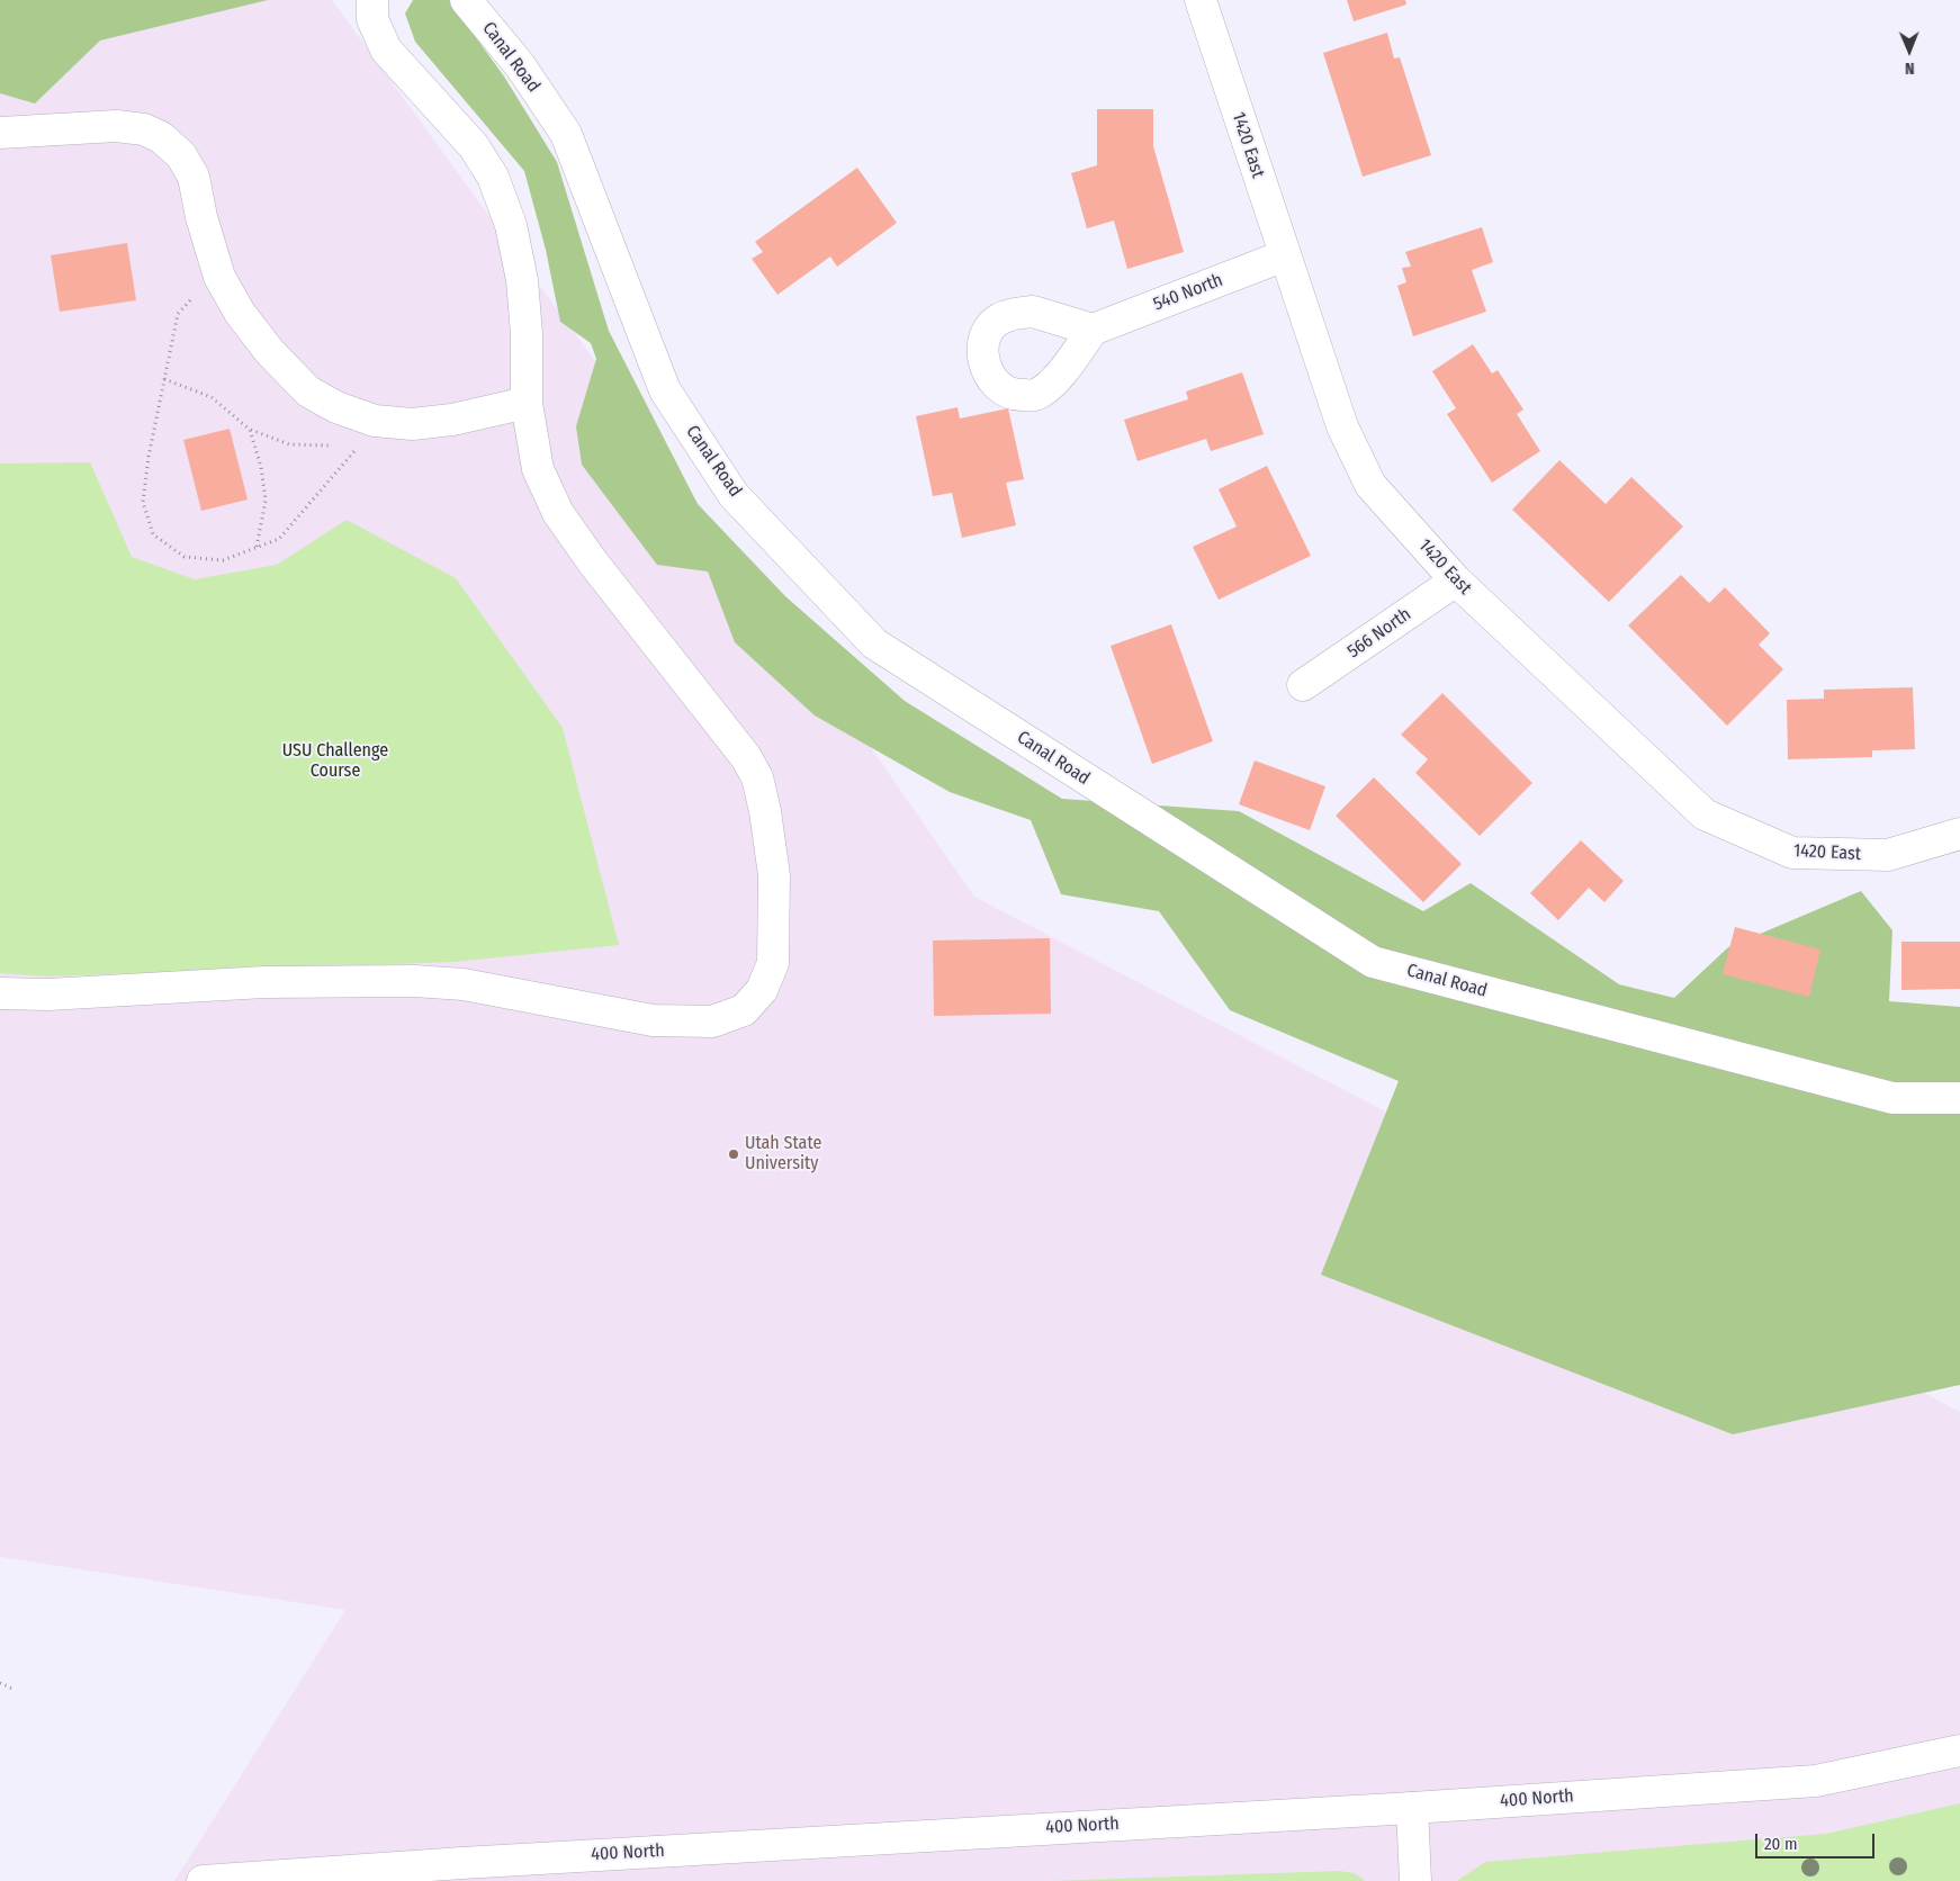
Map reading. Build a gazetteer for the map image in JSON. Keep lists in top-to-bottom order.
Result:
{
  "streets": {
    "main road": [
      "Canal Road",
      "1420 East",
      "540 North",
      "566 North",
      "400 North"
    ]
  },
  "crossings": [
    ["1420 East", "540 North"],
    ["1420 East", "566 North"]
  ],
  "parks": ["USU Challenge Course"],
  "places": ["Utah State University"],
  "scale_bar": "20 m",
  "north": "bottom"
}
